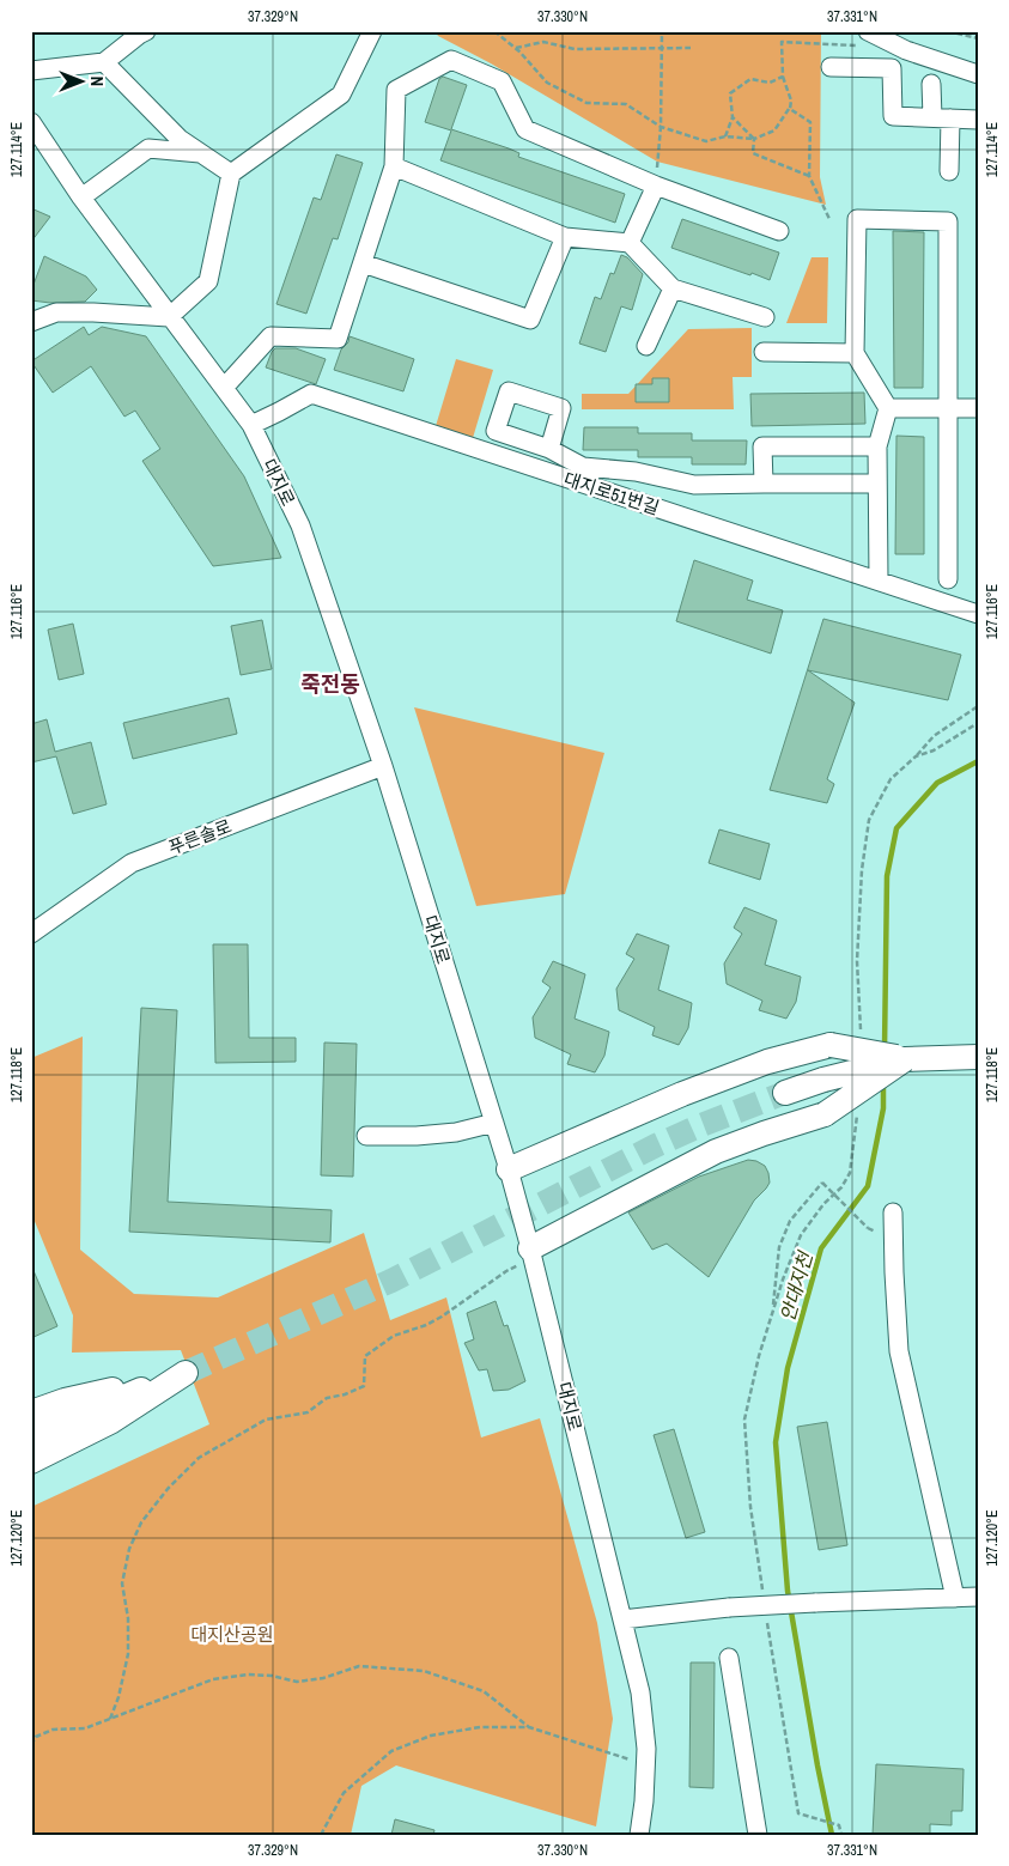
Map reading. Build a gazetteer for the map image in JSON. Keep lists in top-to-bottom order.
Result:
{
  "streets": {
    "street": ["대지로", "대지로51번길", "푸른솔로"]
  },
  "crossings": [
    ["대지로", "대지로51번길"],
    ["대지로", "푸른솔로"]
  ],
  "districts": ["죽전동"],
  "water": ["안대지천"],
  "parks": ["대지산공원"],
  "north": "right",
  "coordinates": [
    "37.329°N",
    "37.330°N",
    "37.331°N",
    "127.114°E",
    "127.116°E",
    "127.118°E",
    "127.120°E"
  ]
}
